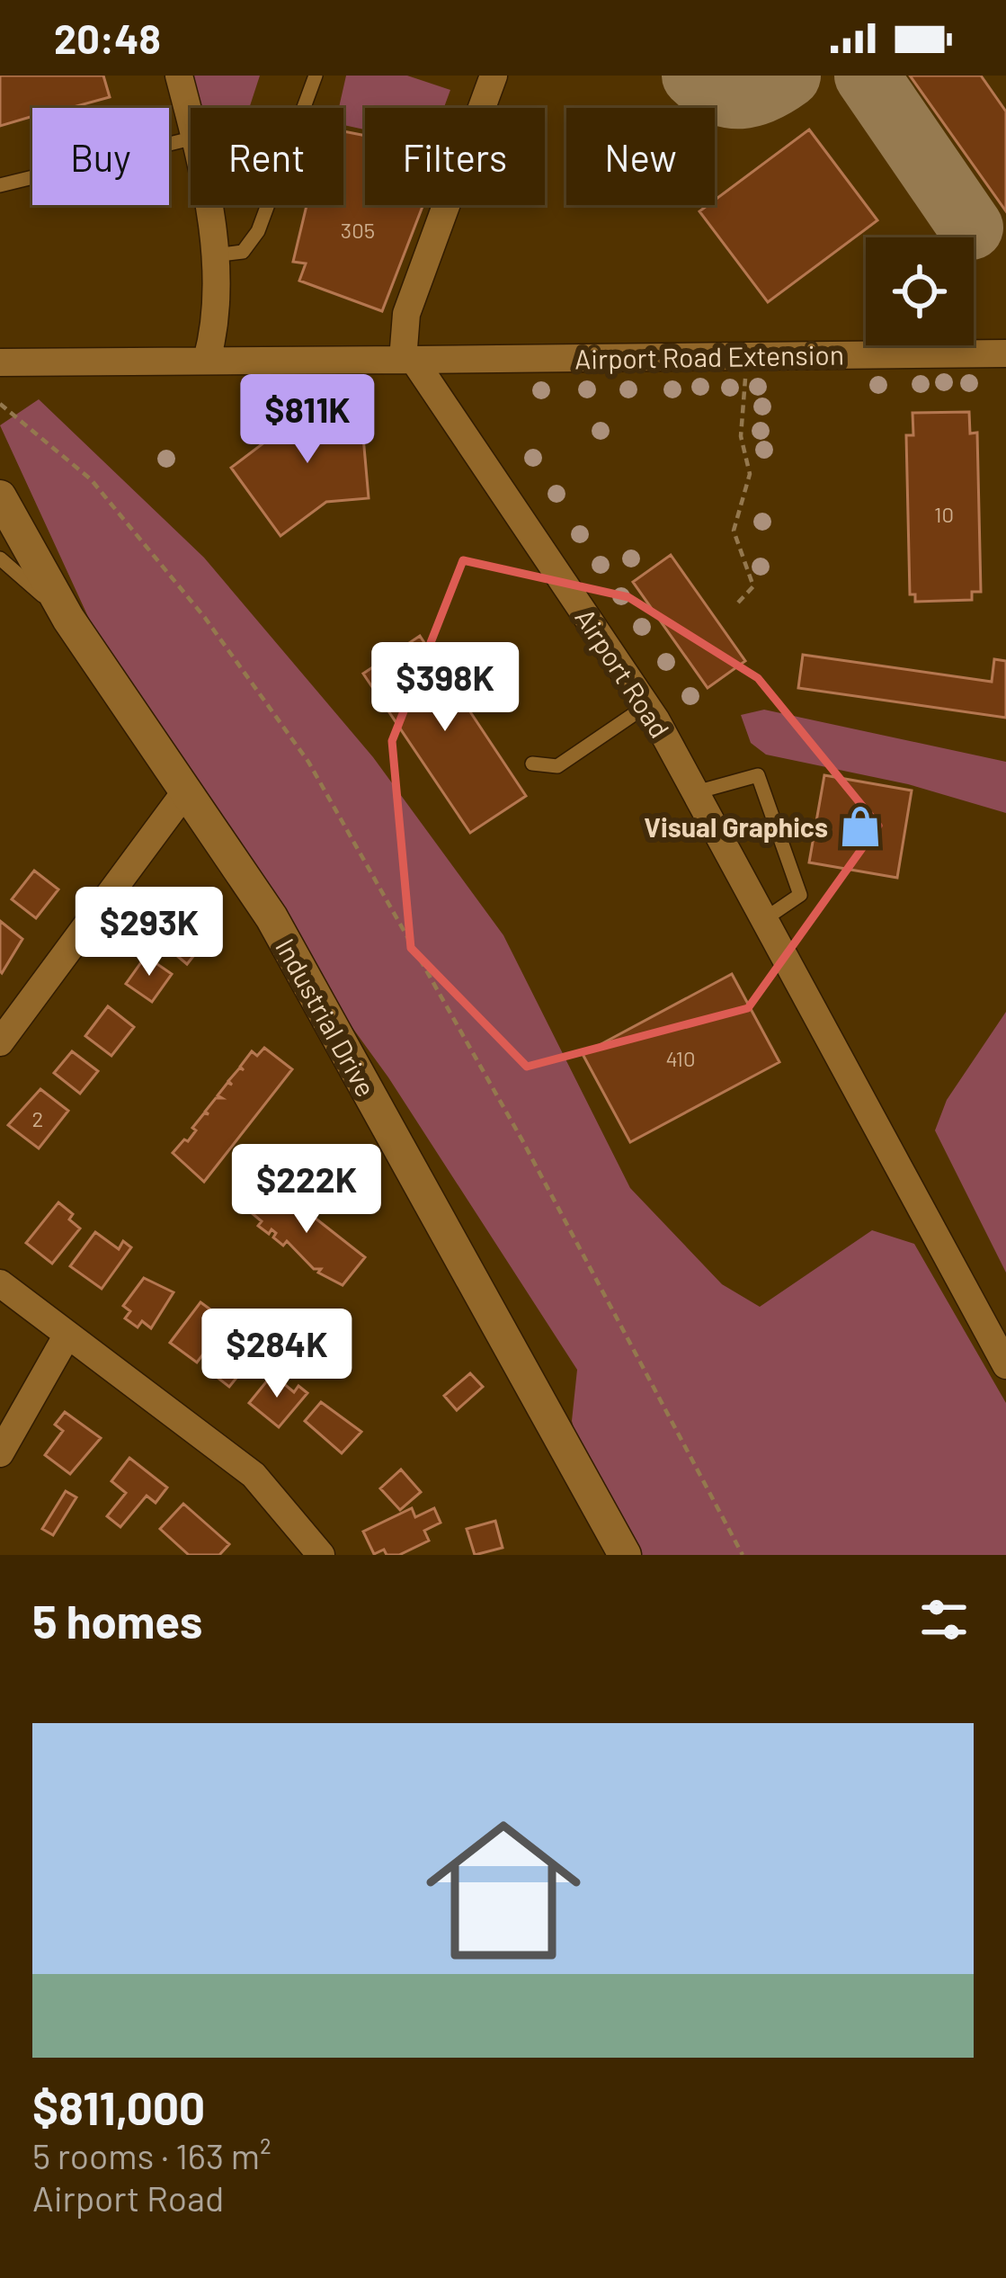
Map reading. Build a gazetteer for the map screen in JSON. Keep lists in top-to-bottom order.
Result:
{
  "streets": {
    "street": ["Airport Road Extension", "Airport Road", "Industrial Drive"]
  },
  "crossings": [
    ["Airport Road Extension", "Airport Road"]
  ],
  "places": {
    "shop": ["Visual Graphics"]
  },
  "house_numbers": [
    "305",
    "10",
    "410",
    "2"
  ],
  "page": {
    "status": "20:48",
    "chip": [
      "Buy",
      "Rent",
      "Filters",
      "New"
    ],
    "price": [
      "$811K",
      "$398K",
      "$293K",
      "$222K",
      "$284K"
    ],
    "heading": "5 homes",
    "list": [
      {
        "name": "$811,000",
        "note": "5 rooms · 163 m² · Airport Road"
      }
    ]
  }
}
